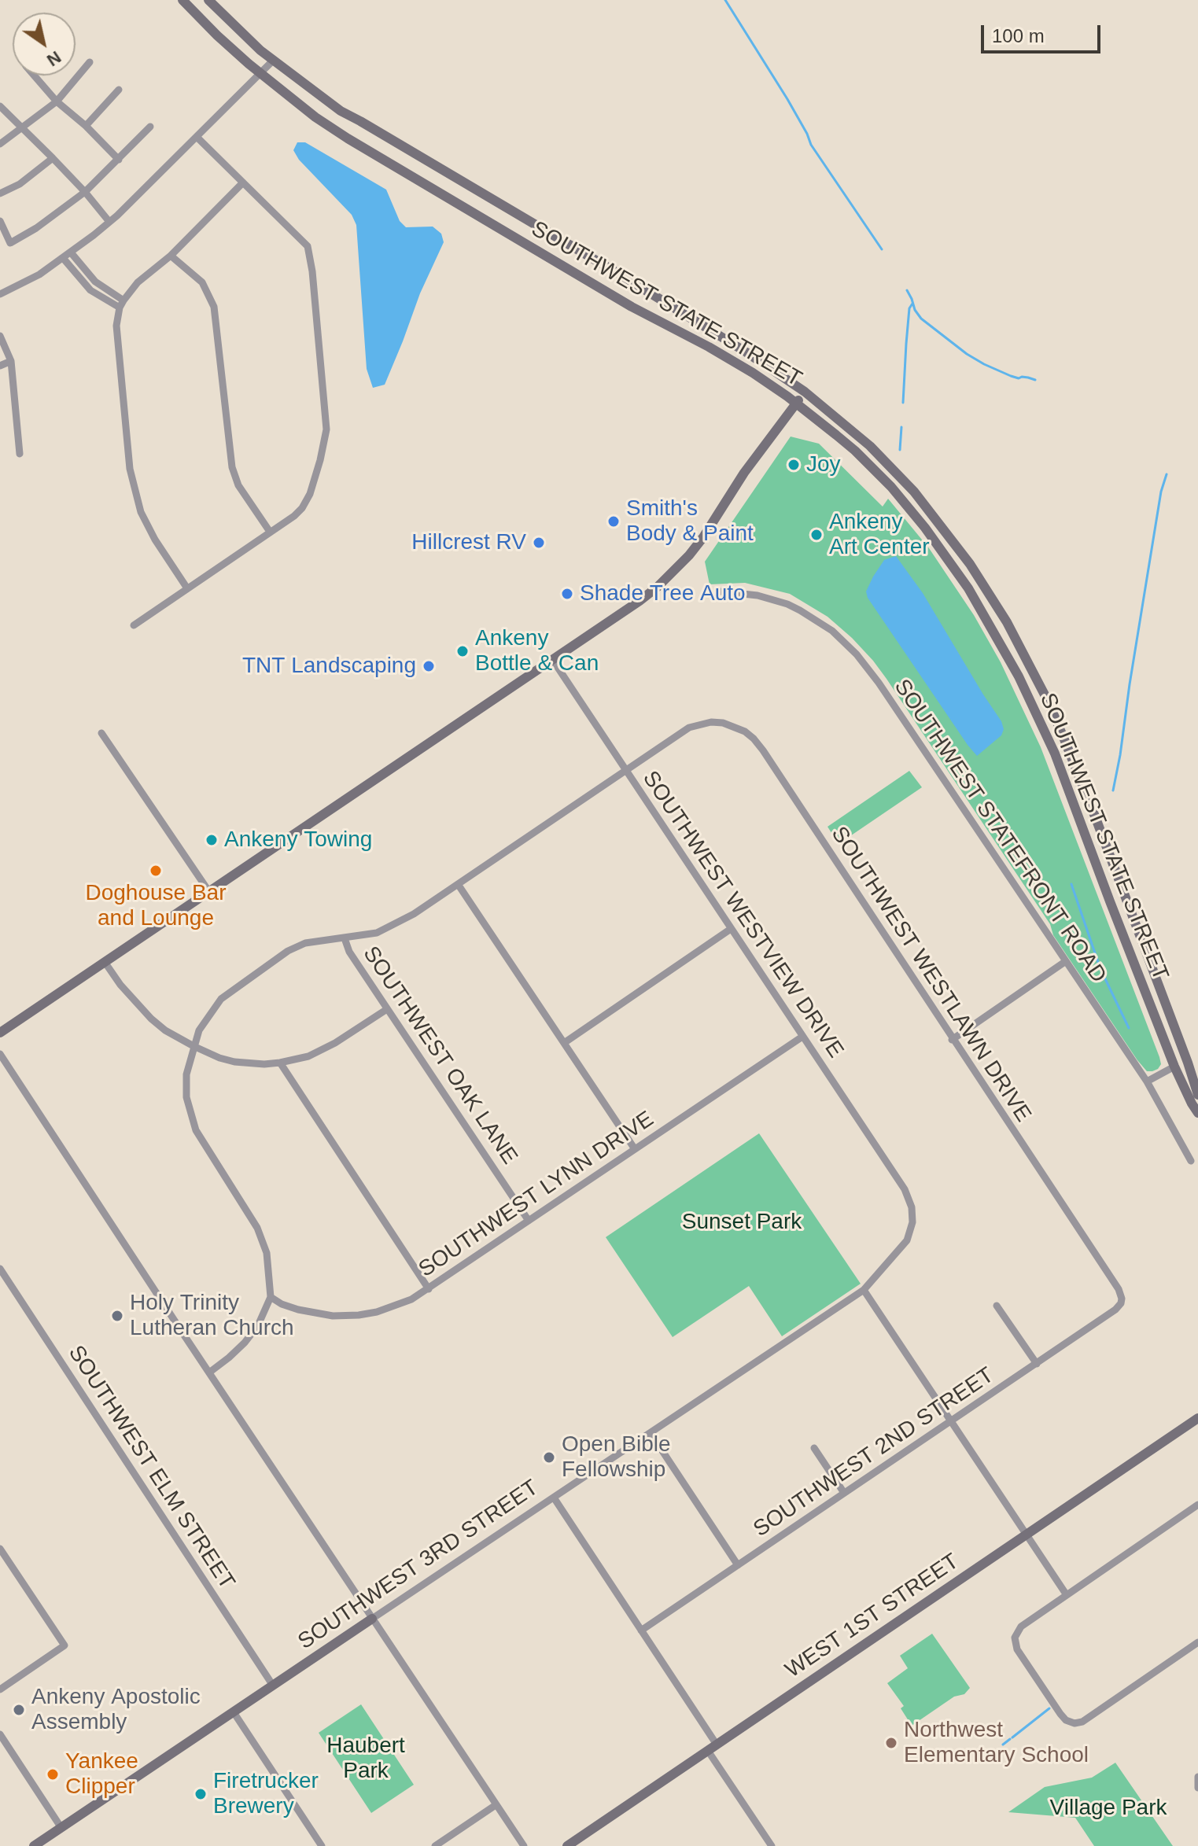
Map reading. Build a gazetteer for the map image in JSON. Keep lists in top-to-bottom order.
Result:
{
  "streets": {
    "main road": ["SOUTHWEST STATE STREET", "SOUTHWEST 3RD STREET", "WEST 1ST STREET"],
    "street": [
      "SOUTHWEST STATEFRONT ROAD",
      "SOUTHWEST WESTVIEW DRIVE",
      "SOUTHWEST WESTLAWN DRIVE",
      "SOUTHWEST OAK LANE",
      "SOUTHWEST LYNN DRIVE",
      "SOUTHWEST 2ND STREET",
      "SOUTHWEST ELM STREET"
    ]
  },
  "crossings": [
    ["SOUTHWEST WESTVIEW DRIVE", "SOUTHWEST WESTLAWN DRIVE"],
    ["SOUTHWEST WESTVIEW DRIVE", "SOUTHWEST LYNN DRIVE"],
    ["SOUTHWEST WESTVIEW DRIVE", "SOUTHWEST 3RD STREET"],
    ["SOUTHWEST WESTLAWN DRIVE", "SOUTHWEST OAK LANE"],
    ["SOUTHWEST WESTLAWN DRIVE", "SOUTHWEST LYNN DRIVE"],
    ["SOUTHWEST WESTLAWN DRIVE", "SOUTHWEST 2ND STREET"],
    ["SOUTHWEST OAK LANE", "SOUTHWEST LYNN DRIVE"],
    ["SOUTHWEST ELM STREET", "SOUTHWEST 3RD STREET"]
  ],
  "parks": ["Sunset Park", "Haubert Park", "Village Park"],
  "places": [
    "Joy",
    "Smith's Body & Paint",
    "Ankeny Art Center",
    "Hillcrest RV",
    "Shade Tree Auto",
    "Ankeny Bottle & Can",
    "TNT Landscaping",
    "Ankeny Towing",
    "Doghouse Bar and Lounge",
    "Holy Trinity Lutheran Church",
    "Open Bible Fellowship",
    "Ankeny Apostolic Assembly",
    "Northwest Elementary School",
    "Yankee Clipper",
    "Firetrucker Brewery"
  ],
  "scale_bar": "100 m",
  "north": "bottom right"
}
